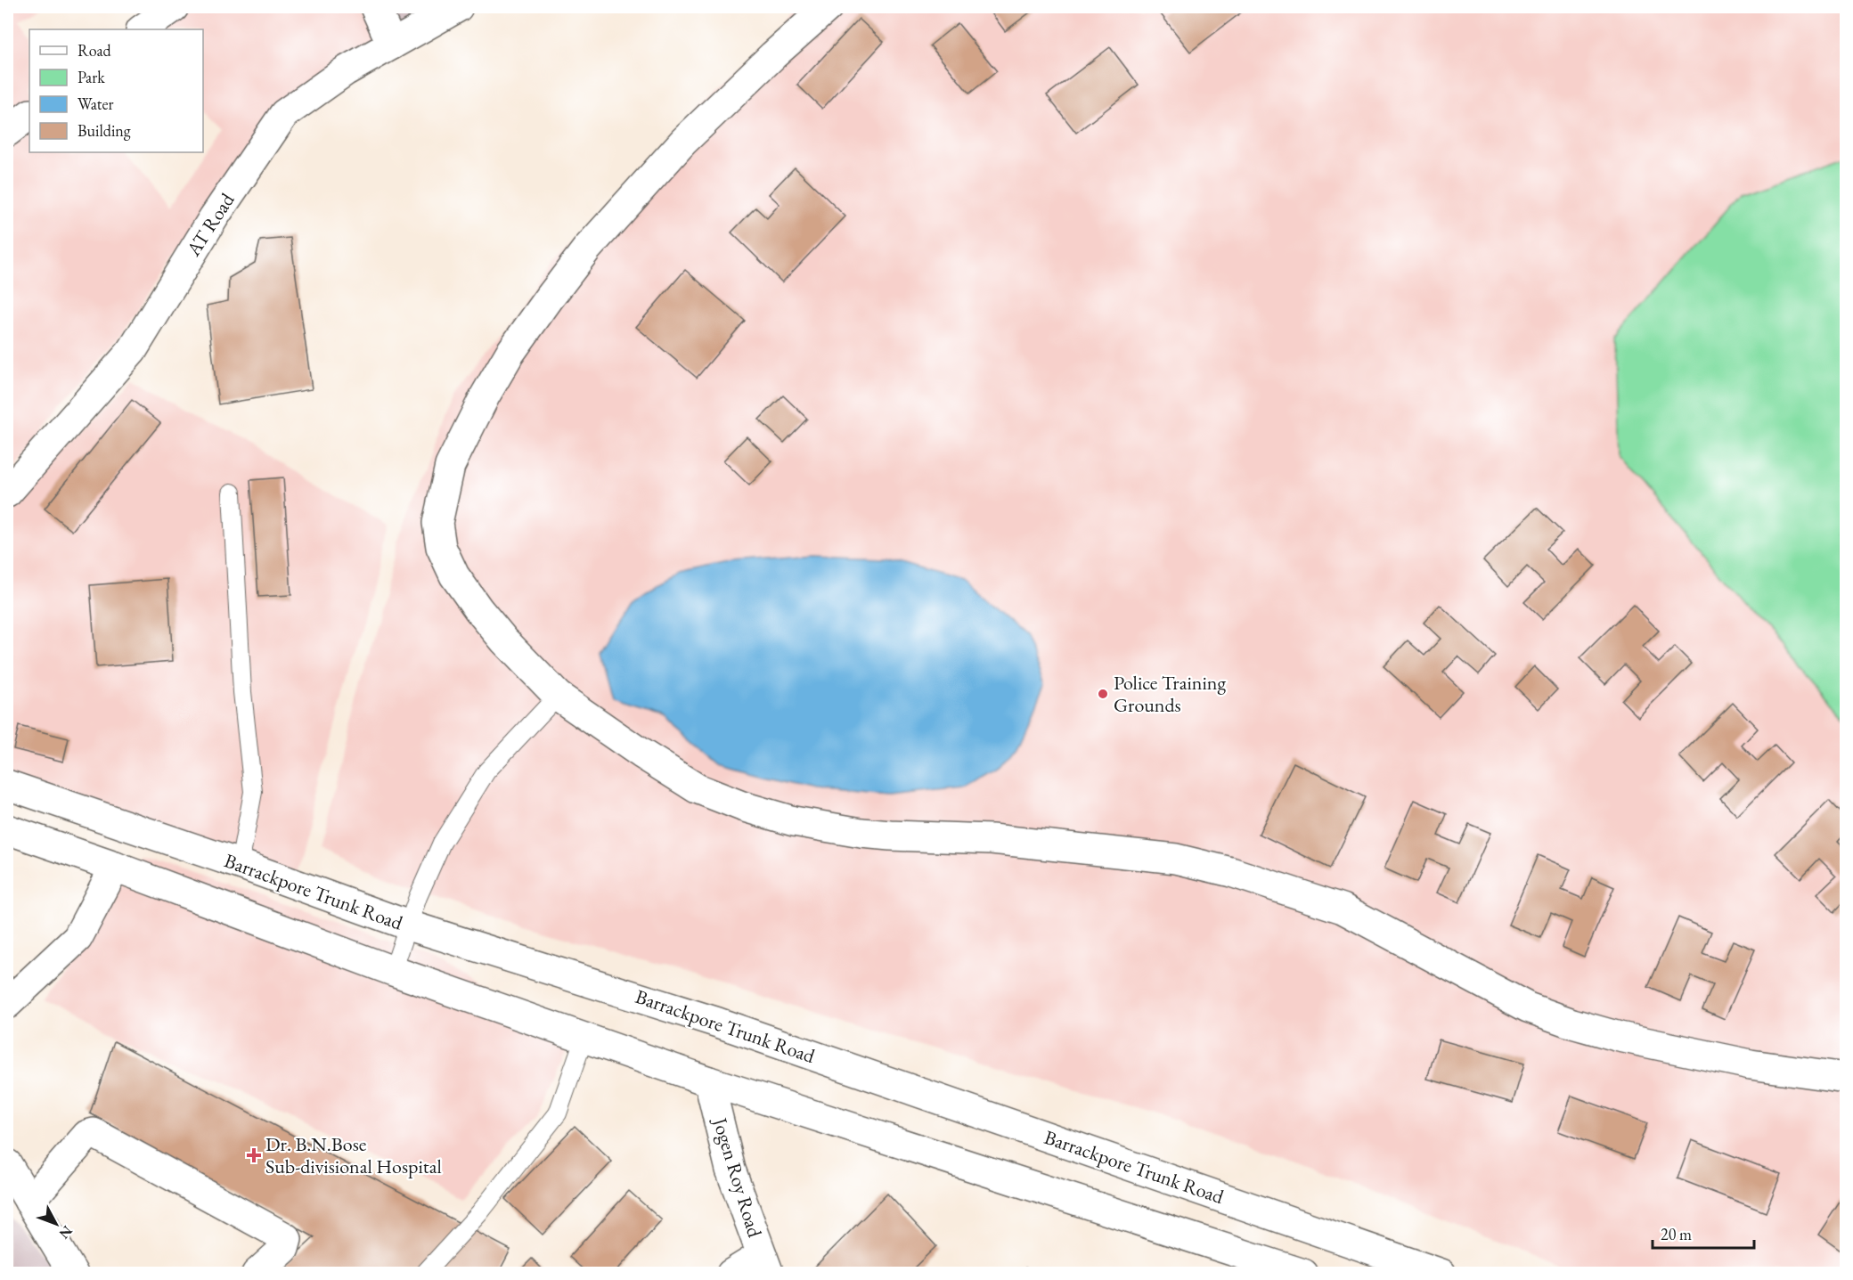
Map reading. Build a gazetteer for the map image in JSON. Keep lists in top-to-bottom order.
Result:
{
  "streets": {
    "street": ["AT Road", "Barrackpore Trunk Road", "Jogen Roy Road"]
  },
  "places": {
    "other": ["Police Training Grounds"],
    "health": ["Dr. B.N.Bose Sub-divisional Hospital"]
  },
  "legend": [
    "Road",
    "Park",
    "Water",
    "Building"
  ],
  "scale_bar": "20 m",
  "north": "bottom right"
}
